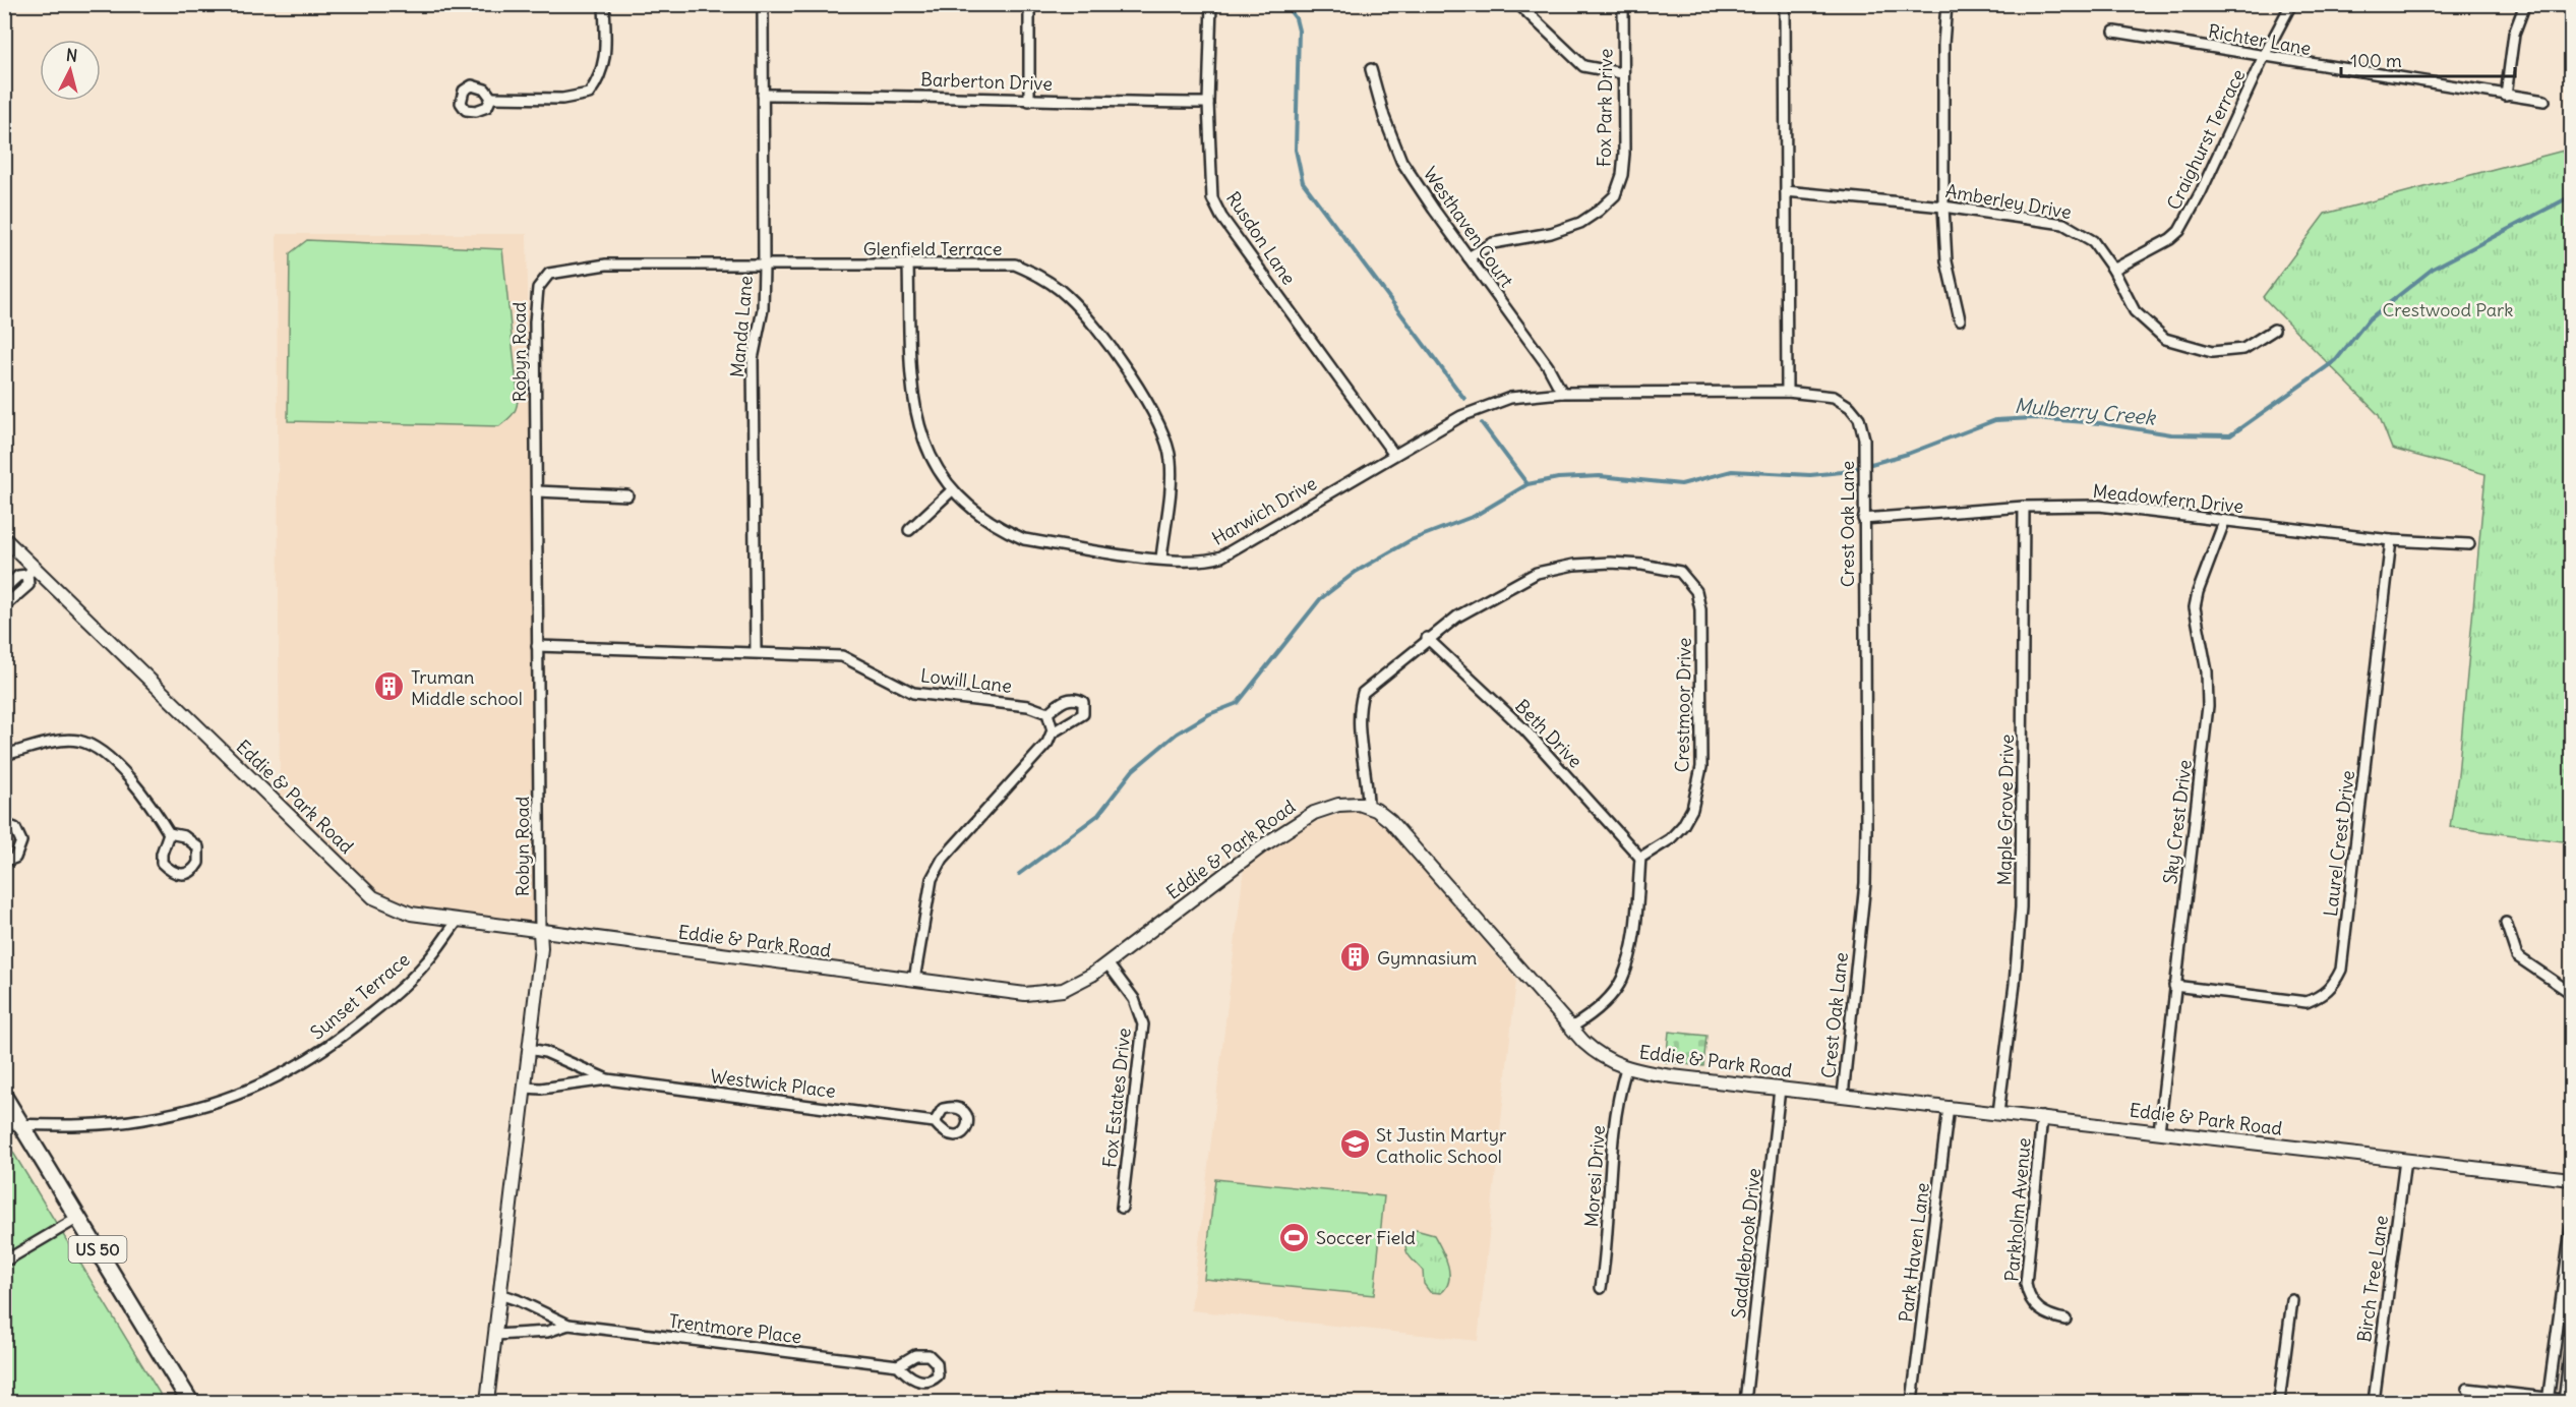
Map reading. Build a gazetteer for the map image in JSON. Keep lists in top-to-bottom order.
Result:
{
  "streets": {
    "main road": ["US 50"],
    "street": [
      "Richter Lane",
      "Barberton Drive",
      "Fox Park Drive",
      "Craighurst Terrace",
      "Amberley Drive",
      "Westhaven Court",
      "Rusdon Lane",
      "Glenfield Terrace",
      "Manda Lane",
      "Robyn Road",
      "Meadowfern Drive",
      "Harwich Drive",
      "Crest Oak Lane",
      "Lowill Lane",
      "Crestmoor Drive",
      "Beth Drive",
      "Eddie & Park Road",
      "Maple Grove Drive",
      "Sky Crest Drive",
      "Laurel Crest Drive",
      "Sunset Terrace",
      "Westwick Place",
      "Fox Estates Drive",
      "Moresi Drive",
      "Parkholm Avenue",
      "Saddlebrook Drive",
      "Park Haven Lane",
      "Birch Tree Lane",
      "Trentmore Place"
    ]
  },
  "crossings": [
    ["Richter Lane", "Craighurst Terrace"],
    ["Barberton Drive", "Rusdon Lane"],
    ["Barberton Drive", "Manda Lane"],
    ["Fox Park Drive", "Westhaven Court"],
    ["Craighurst Terrace", "Amberley Drive"],
    ["Westhaven Court", "Harwich Drive"],
    ["Rusdon Lane", "Harwich Drive"],
    ["Glenfield Terrace", "Manda Lane"],
    ["Glenfield Terrace", "Robyn Road"],
    ["Glenfield Terrace", "Harwich Drive"],
    ["Manda Lane", "Lowill Lane"],
    ["Robyn Road", "Lowill Lane"],
    ["Robyn Road", "Eddie & Park Road"],
    ["Robyn Road", "Westwick Place"],
    ["Robyn Road", "Trentmore Place"],
    ["Meadowfern Drive", "Crest Oak Lane"],
    ["Meadowfern Drive", "Maple Grove Drive"],
    ["Meadowfern Drive", "Sky Crest Drive"],
    ["Meadowfern Drive", "Laurel Crest Drive"],
    ["Harwich Drive", "Crest Oak Lane"],
    ["Crest Oak Lane", "Eddie & Park Road"],
    ["Crestmoor Drive", "Beth Drive"],
    ["Eddie & Park Road", "Maple Grove Drive"],
    ["Eddie & Park Road", "Sky Crest Drive"],
    ["Eddie & Park Road", "Sunset Terrace"],
    ["Eddie & Park Road", "Fox Estates Drive"],
    ["Eddie & Park Road", "Moresi Drive"],
    ["Eddie & Park Road", "Parkholm Avenue"],
    ["Eddie & Park Road", "Saddlebrook Drive"],
    ["Eddie & Park Road", "Park Haven Lane"],
    ["Eddie & Park Road", "Birch Tree Lane"],
    ["Sky Crest Drive", "Laurel Crest Drive"],
    ["Sunset Terrace", "US 50"]
  ],
  "water": ["Mulberry Creek"],
  "parks": ["Crestwood Park"],
  "places": {
    "building": ["Truman Middle school", "Gymnasium"],
    "school or university": ["St Justin Martyr Catholic School"],
    "sports": ["Soccer Field"]
  },
  "scale_bar": "100 m",
  "north": "top"
}
